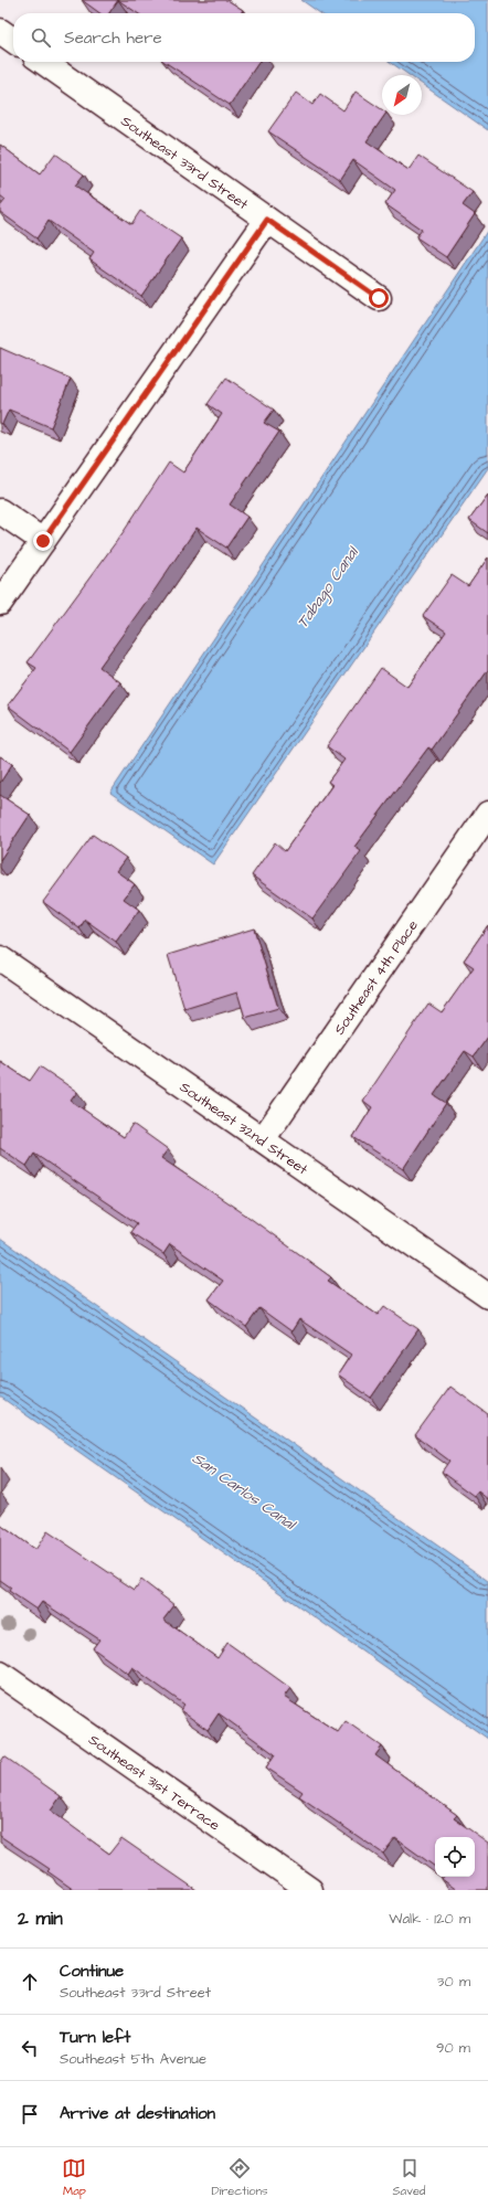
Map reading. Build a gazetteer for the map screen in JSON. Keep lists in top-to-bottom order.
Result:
{
  "streets": {
    "street": [
      "Southeast 33rd Street",
      "Southeast 4th Place",
      "Southeast 32nd Street",
      "Southeast 31st Terrace"
    ]
  },
  "crossings": [
    ["Southeast 4th Place", "Southeast 32nd Street"]
  ],
  "water": ["Tabago Canal", "San Carlos Canal"],
  "north": "bottom left",
  "page": {
    "search": "Search here",
    "heading": ["2 min", "Walk · 120 m"],
    "list": [
      ["Continue", "Southeast 33rd Street", "30 m"],
      ["Turn left", "Southeast 5th Avenue", "90 m"],
      "Arrive at destination"
    ],
    "nav": ["Map", "Directions", "Saved"]
  }
}
